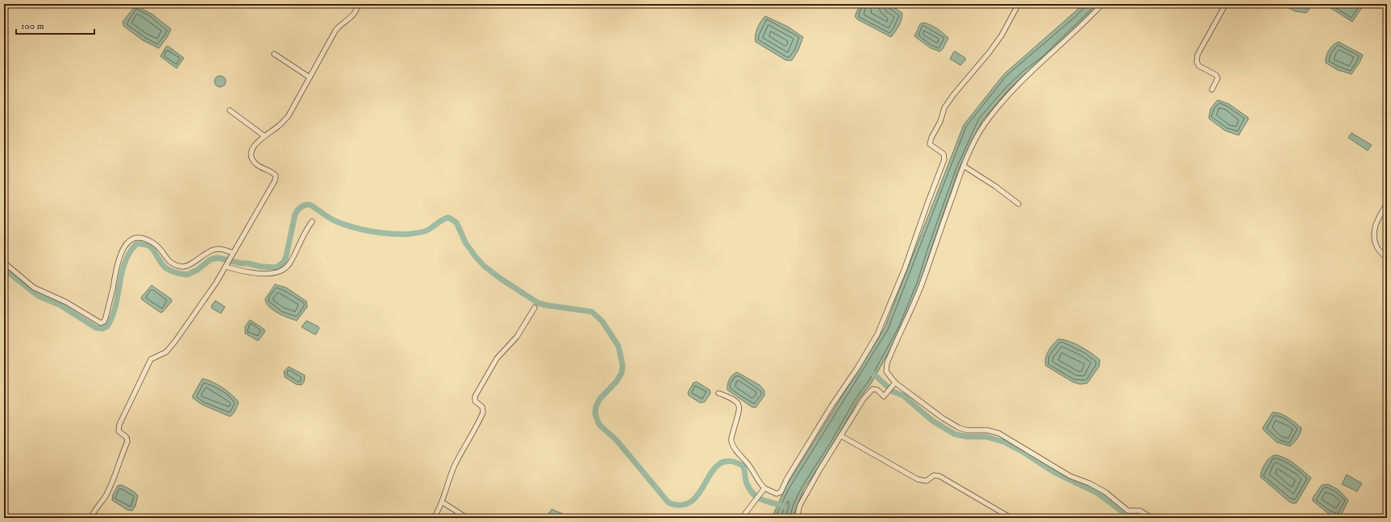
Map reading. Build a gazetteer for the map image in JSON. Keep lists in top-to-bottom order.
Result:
{
  "scale_bar": "100 m"
}
